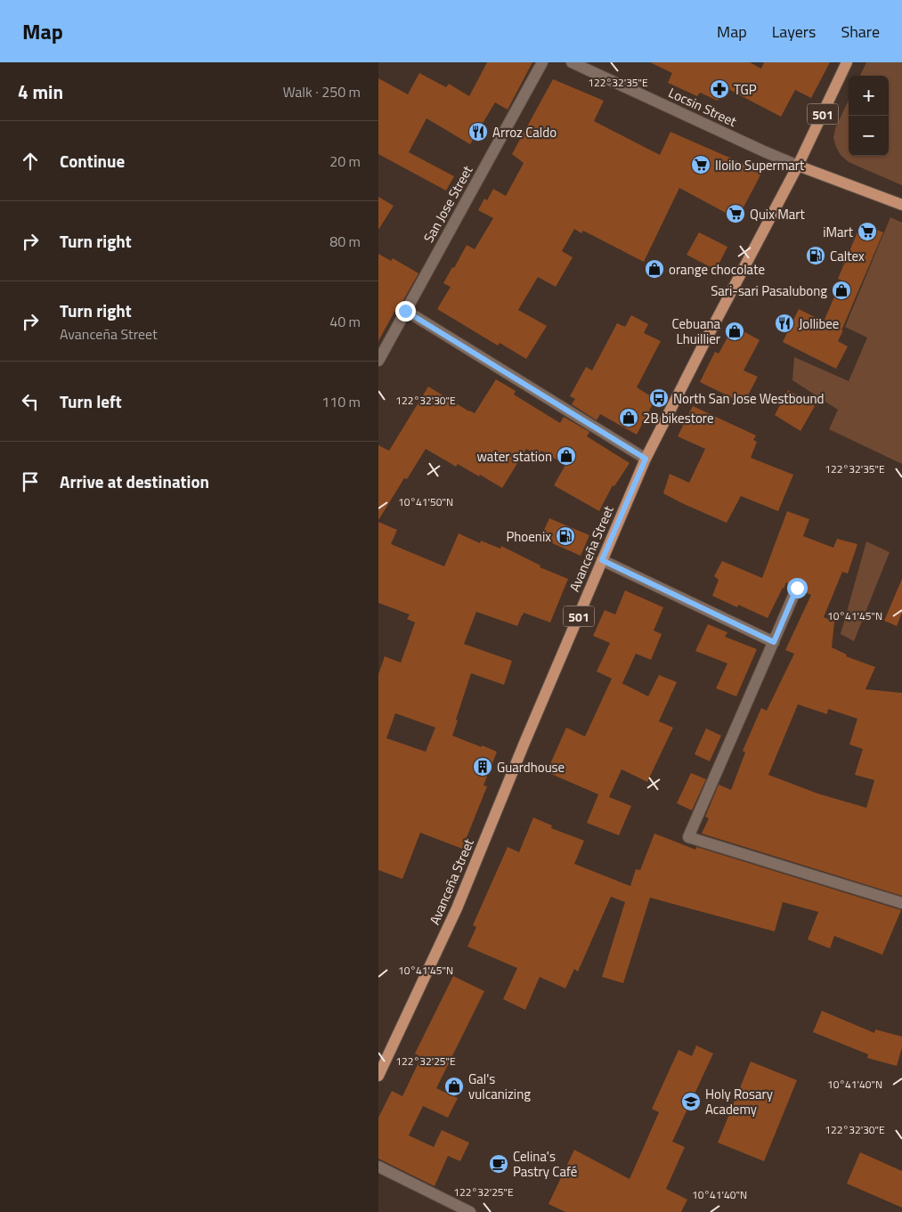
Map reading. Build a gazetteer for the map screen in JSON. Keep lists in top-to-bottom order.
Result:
{
  "streets": {
    "main road": ["501", "Avanceña Street"],
    "street": ["Locsin Street", "San Jose Street"]
  },
  "crossings": [
    ["Locsin Street", "501"],
    ["Locsin Street", "Avanceña Street"],
    ["501", "Avanceña Street"]
  ],
  "places": {
    "pharmacy": ["TGP"],
    "restaurant": ["Arroz Caldo", "Jollibee"],
    "supermarket": ["Iloilo Supermart", "Quix Mart", "iMart"],
    "fuel station": ["Caltex", "Phoenix"],
    "shop": [
      "orange chocolate",
      "Sari-sari Pasalubong",
      "Cebuana Lhuillier",
      "2B bikestore",
      "water station",
      "Gal's vulcanizing"
    ],
    "bus stop": ["North San Jose Westbound"],
    "building": ["Guardhouse"],
    "school or university": ["Holy Rosary Academy"],
    "cafe": ["Celina's Pastry Café"]
  },
  "page": {
    "header": "Map",
    "nav": ["Map", "Layers", "Share"],
    "heading": ["4 min", "Walk · 250 m"],
    "map_buttons": ["+", "−"],
    "list": [
      ["Continue", "20 m"],
      ["Turn right", "80 m"],
      ["Turn right", "Avanceña Street", "40 m"],
      ["Turn left", "110 m"],
      "Arrive at destination"
    ]
  },
  "coordinates": [
    "122°32'35\"E",
    "122°32'30\"E",
    "10°41'50\"N",
    "10°41'45\"N",
    "122°32'25\"E",
    "10°41'40\"N"
  ]
}
